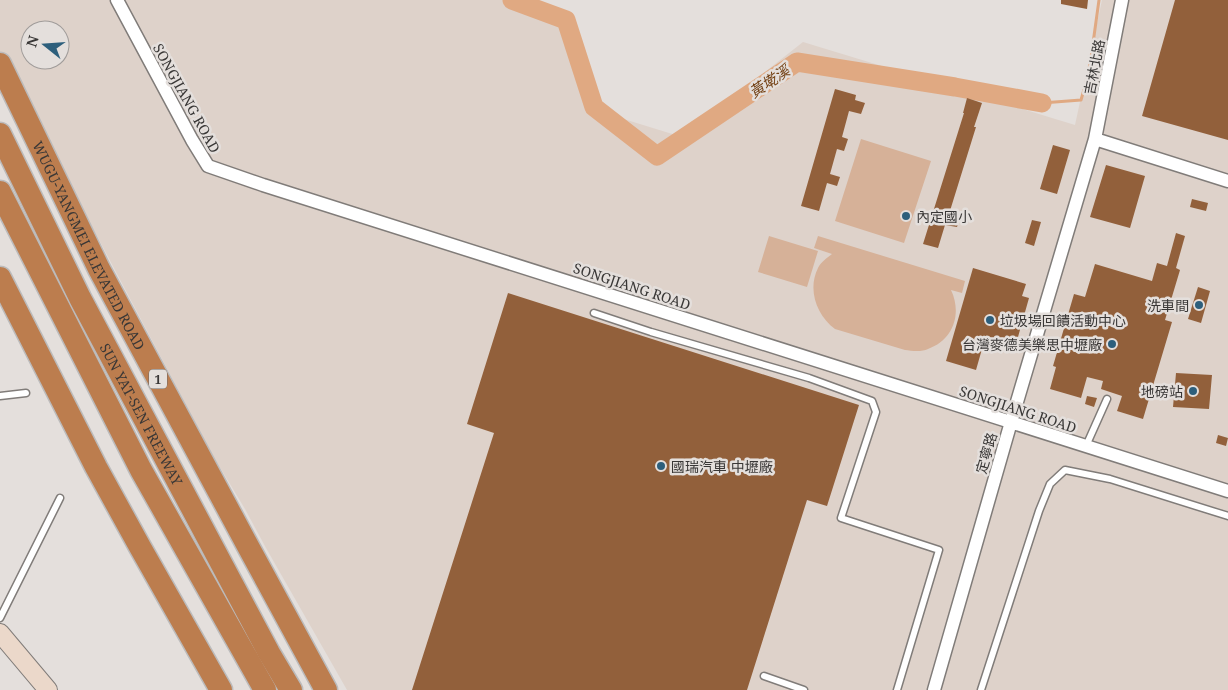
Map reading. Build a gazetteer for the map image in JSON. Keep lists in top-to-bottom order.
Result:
{
  "streets": {
    "highway": ["WUGU-YANGMEI ELEVATED ROAD", "1", "SUN YAT-SEN FREEWAY"],
    "street": ["吉林北路", "SONGJIANG ROAD", "定寧路"]
  },
  "crossings": [
    ["吉林北路", "定寧路"],
    ["SONGJIANG ROAD", "定寧路"]
  ],
  "water": ["黃墘溪"],
  "places": [
    "內定國小",
    "洗車間",
    "垃圾場回饋活動中心",
    "台灣麥德美樂思中壢廠",
    "地磅站",
    "國瑞汽車 中壢廠"
  ],
  "north": "left"
}
